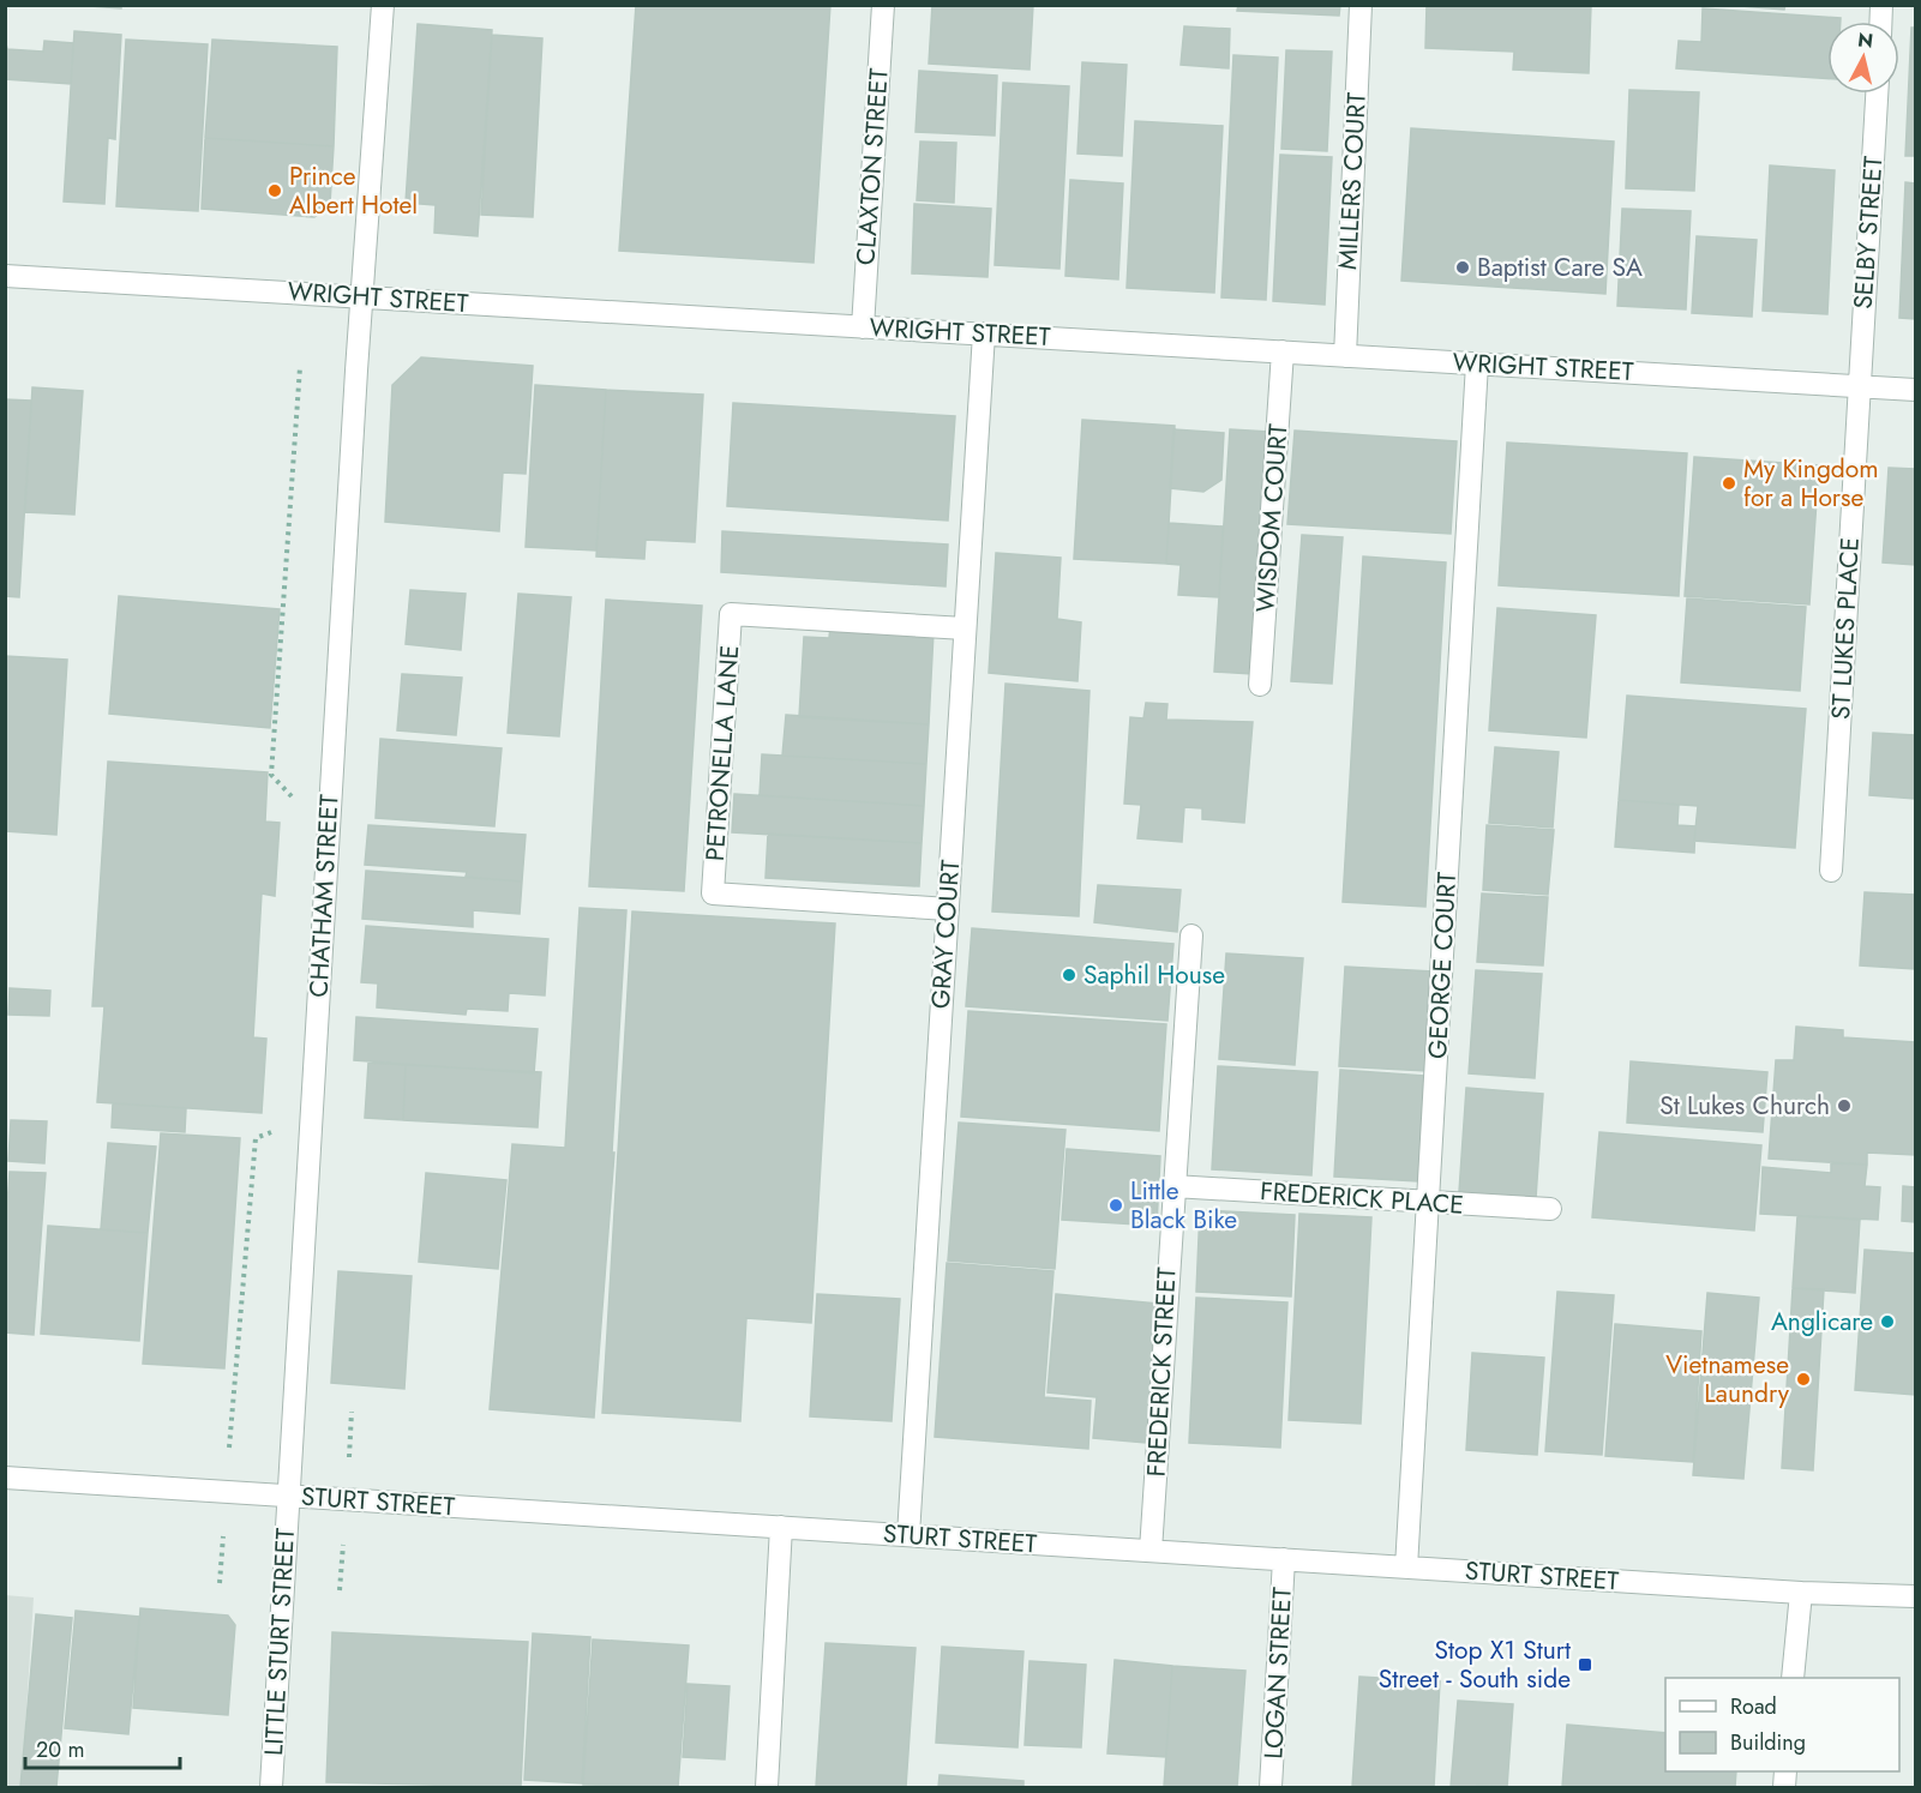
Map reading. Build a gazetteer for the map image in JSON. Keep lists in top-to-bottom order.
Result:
{
  "streets": {
    "street": [
      "CLAXTON STREET",
      "MILLERS COURT",
      "SELBY STREET",
      "WRIGHT STREET",
      "WISDOM COURT",
      "ST LUKES PLACE",
      "PETRONELLA LANE",
      "CHATHAM STREET",
      "GRAY COURT",
      "GEORGE COURT",
      "FREDERICK PLACE",
      "FREDERICK STREET",
      "STURT STREET",
      "LITTLE STURT STREET",
      "LOGAN STREET"
    ]
  },
  "crossings": [
    ["CLAXTON STREET", "WRIGHT STREET"],
    ["MILLERS COURT", "WRIGHT STREET"],
    ["SELBY STREET", "WRIGHT STREET"],
    ["SELBY STREET", "ST LUKES PLACE"],
    ["WRIGHT STREET", "WISDOM COURT"],
    ["WRIGHT STREET", "ST LUKES PLACE"],
    ["WRIGHT STREET", "CHATHAM STREET"],
    ["WRIGHT STREET", "GRAY COURT"],
    ["WRIGHT STREET", "GEORGE COURT"],
    ["PETRONELLA LANE", "GRAY COURT"],
    ["CHATHAM STREET", "STURT STREET"],
    ["CHATHAM STREET", "LITTLE STURT STREET"],
    ["GRAY COURT", "STURT STREET"],
    ["GEORGE COURT", "FREDERICK PLACE"],
    ["GEORGE COURT", "STURT STREET"],
    ["FREDERICK PLACE", "FREDERICK STREET"],
    ["FREDERICK STREET", "STURT STREET"],
    ["STURT STREET", "LITTLE STURT STREET"],
    ["STURT STREET", "LOGAN STREET"]
  ],
  "places": {
    "other": [
      "Prince Albert Hotel",
      "Baptist Care SA",
      "My Kingdom for a Horse",
      "Saphil House",
      "St Lukes Church",
      "Little Black Bike",
      "Anglicare",
      "Vietnamese Laundry"
    ],
    "transit": ["Stop X1 Sturt Street - South side"]
  },
  "legend": ["Road", "Building"],
  "scale_bar": "20 m",
  "north": "top"
}
